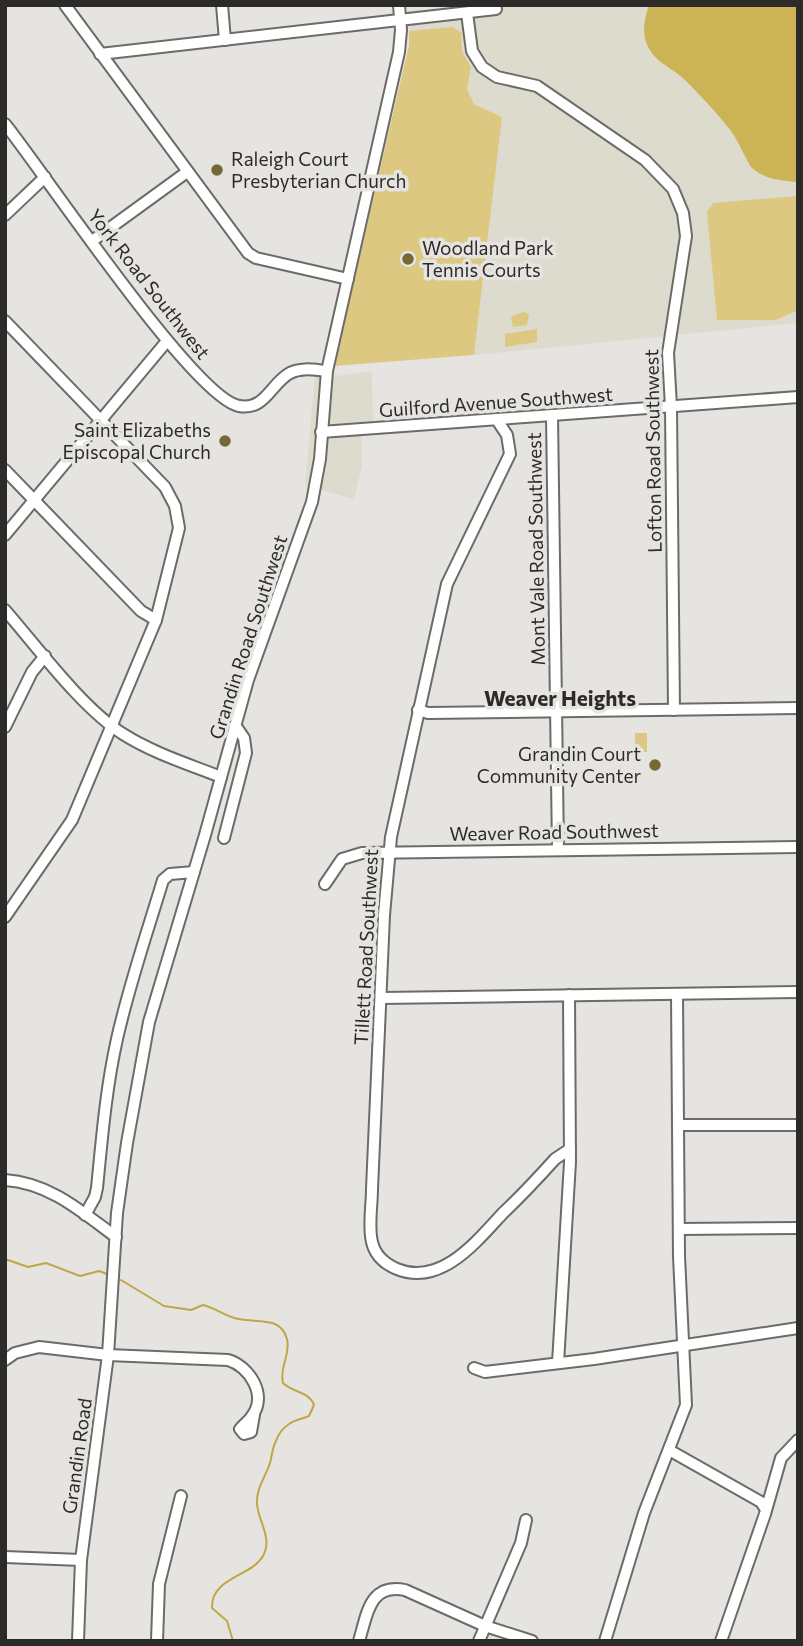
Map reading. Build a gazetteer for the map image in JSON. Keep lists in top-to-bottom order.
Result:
{
  "streets": {
    "street": [
      "York Road Southwest",
      "Guilford Avenue Southwest",
      "Lofton Road Southwest",
      "Mont Vale Road Southwest",
      "Grandin Road Southwest",
      "Weaver Road Southwest",
      "Tillett Road Southwest",
      "Grandin Road"
    ]
  },
  "crossings": [
    ["York Road Southwest", "Grandin Road Southwest"],
    ["Guilford Avenue Southwest", "Lofton Road Southwest"],
    ["Guilford Avenue Southwest", "Mont Vale Road Southwest"],
    ["Guilford Avenue Southwest", "Grandin Road Southwest"],
    ["Guilford Avenue Southwest", "Tillett Road Southwest"],
    ["Mont Vale Road Southwest", "Weaver Road Southwest"],
    ["Grandin Road Southwest", "Grandin Road"],
    ["Weaver Road Southwest", "Tillett Road Southwest"]
  ],
  "districts": ["Weaver Heights"],
  "places": [
    "Raleigh Court Presbyterian Church",
    "Woodland Park Tennis Courts",
    "Saint Elizabeths Episcopal Church",
    "Grandin Court Community Center"
  ]
}
